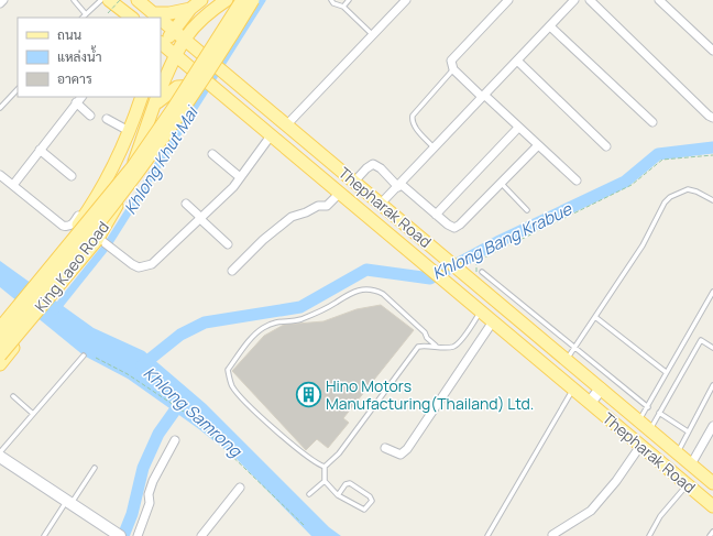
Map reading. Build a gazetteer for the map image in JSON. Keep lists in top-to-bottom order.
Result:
{
  "streets": {
    "main road": ["Thepharak Road", "King Kaeo Road"]
  },
  "water": ["Khlong Khut Mai", "Khlong Bang Krabue", "Khlong Samrong"],
  "places": {
    "building": ["Hino Motors Manufacturing(Thailand) Ltd."]
  },
  "legend": ["ถนน", "แหล่งน้ำ", "อาคาร"]
}
